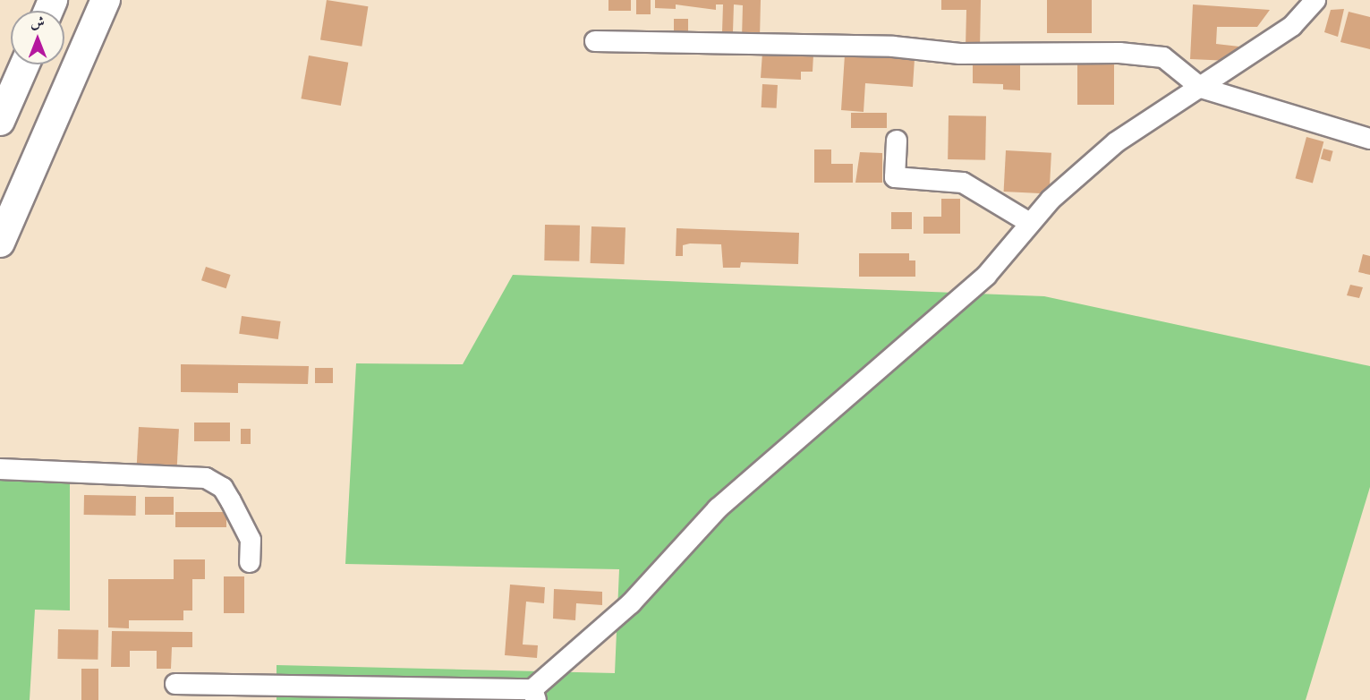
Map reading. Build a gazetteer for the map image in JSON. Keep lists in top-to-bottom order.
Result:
{
  "north": "top"
}
